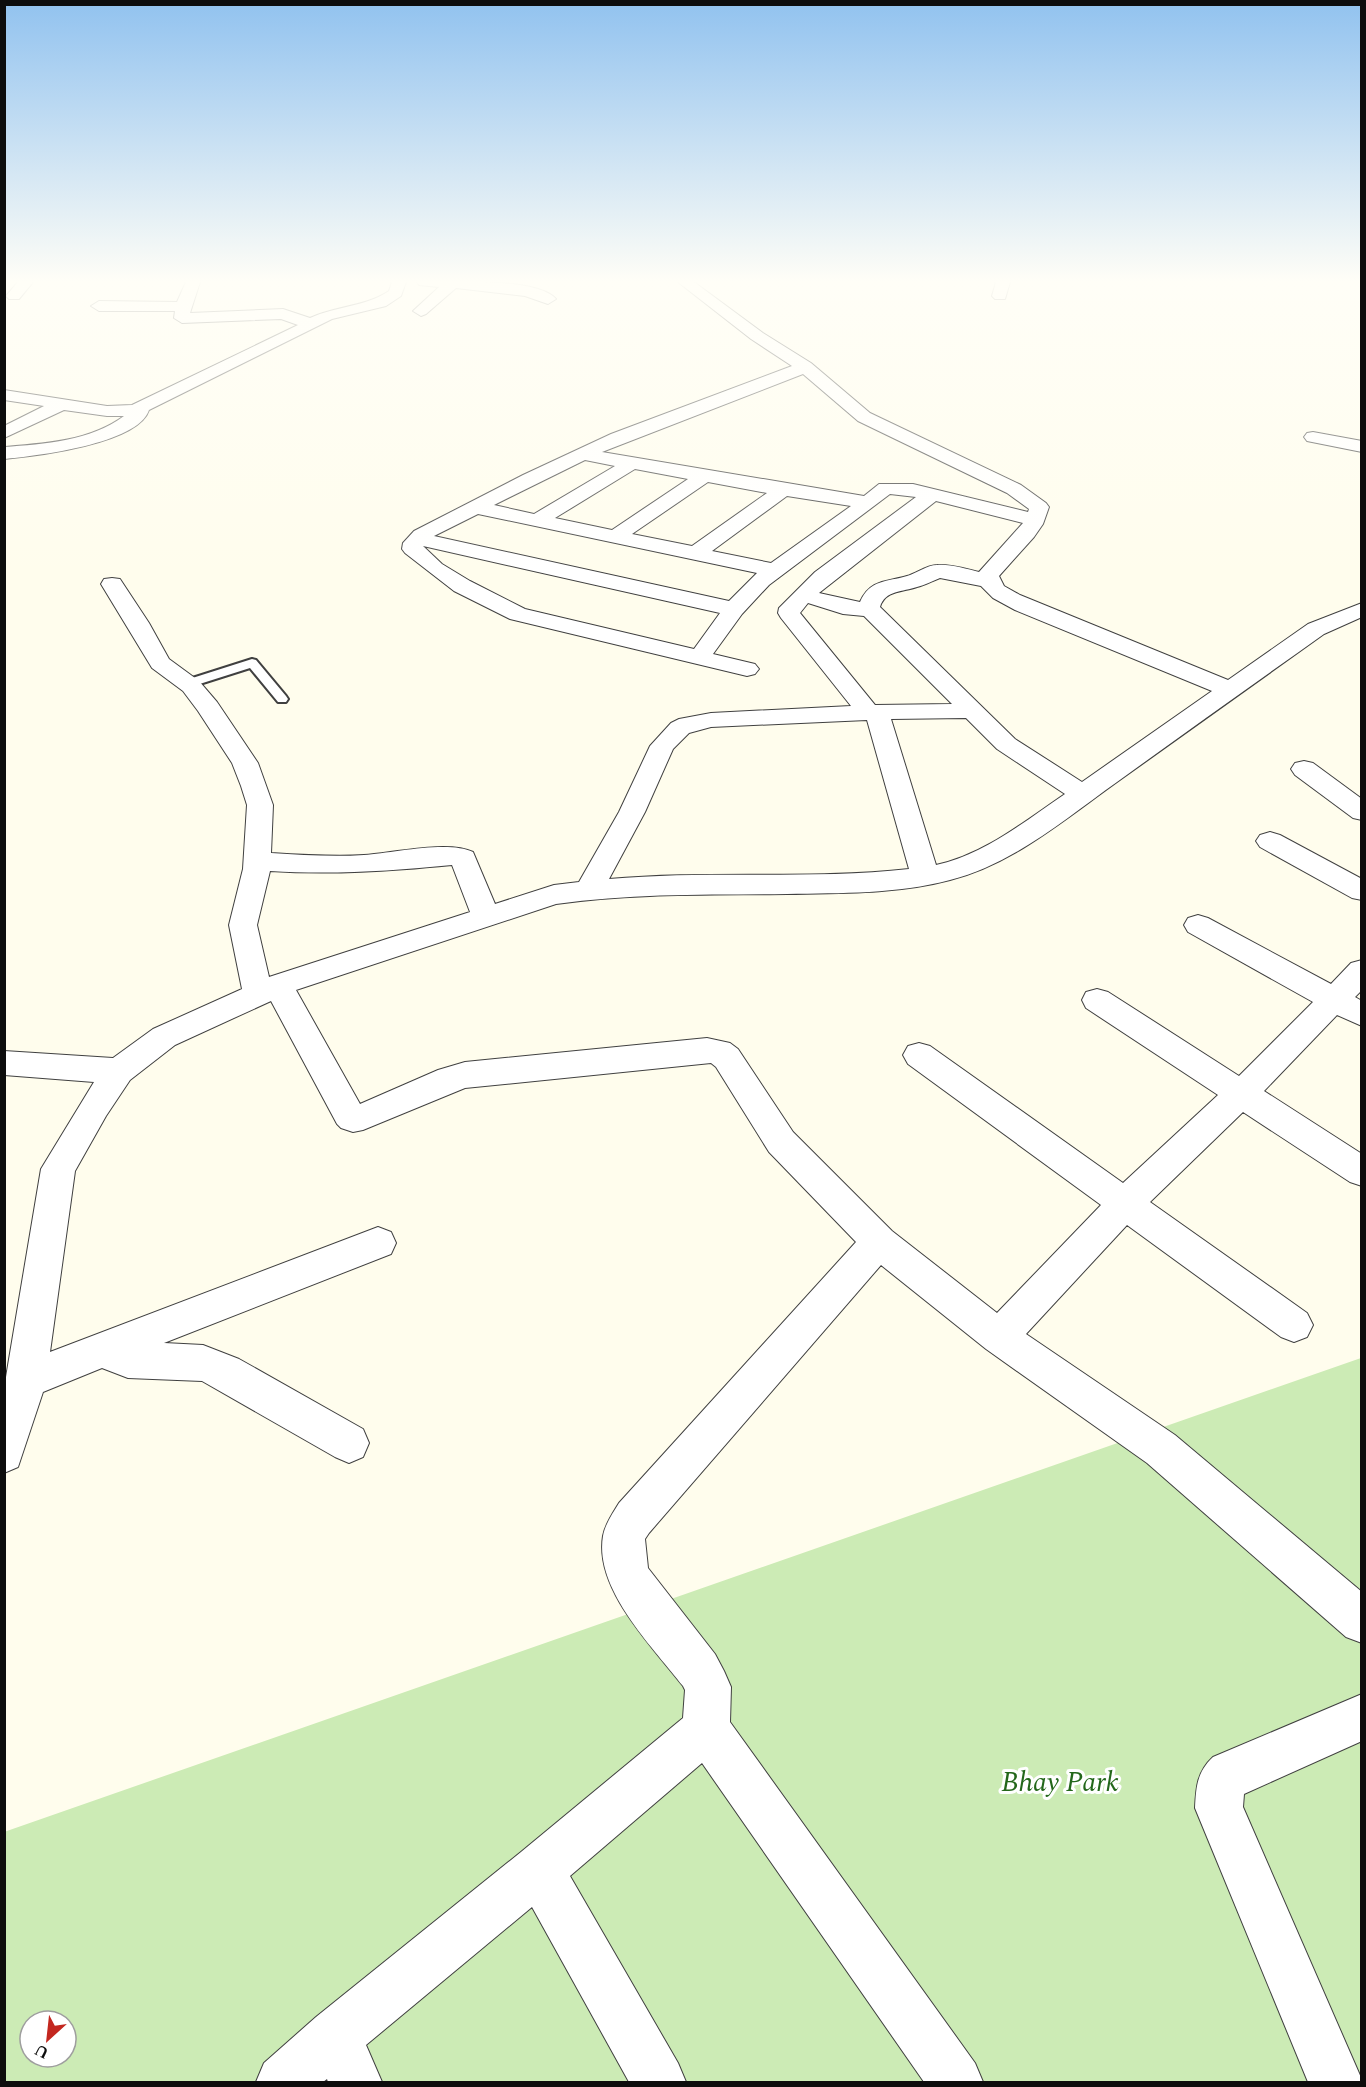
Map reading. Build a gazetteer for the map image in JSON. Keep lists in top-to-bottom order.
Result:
{
  "parks": ["Bhay Park"],
  "north": "bottom left"
}
